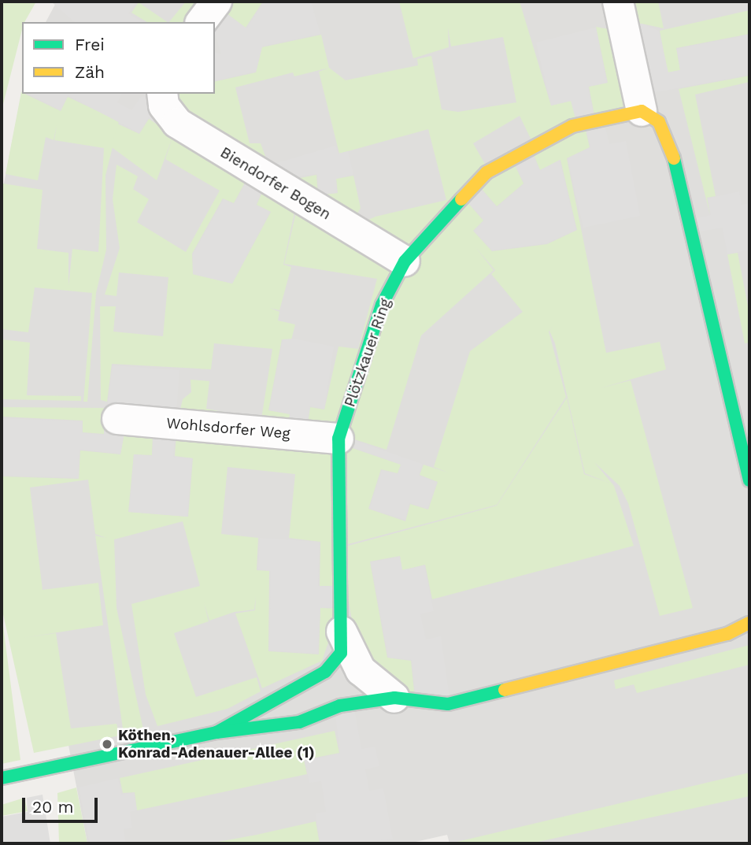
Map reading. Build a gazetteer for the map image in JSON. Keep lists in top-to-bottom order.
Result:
{
  "streets": {
    "street": ["Biendorfer Bogen", "Plötzkauer Ring", "Wohlsdorfer Weg"]
  },
  "crossings": [
    ["Biendorfer Bogen", "Plötzkauer Ring"],
    ["Plötzkauer Ring", "Wohlsdorfer Weg"]
  ],
  "places": ["Köthen, Konrad-Adenauer-Allee (1)"],
  "legend": ["Frei", "Zäh"],
  "scale_bar": "20 m"
}
